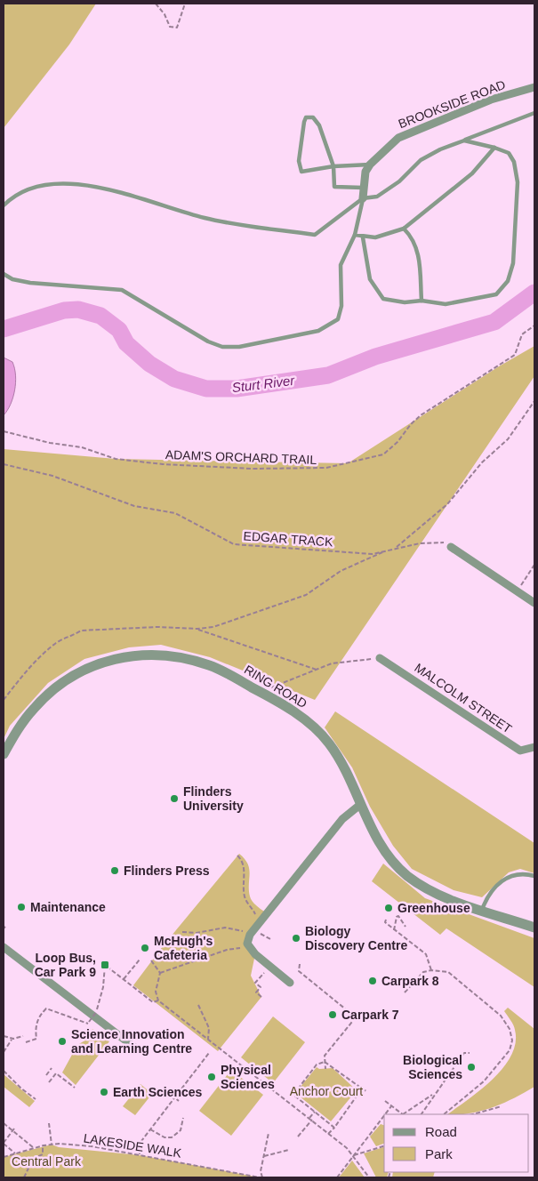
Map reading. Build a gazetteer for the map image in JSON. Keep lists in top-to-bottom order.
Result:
{
  "streets": {
    "street": ["BROOKSIDE ROAD", "RING ROAD", "MALCOLM STREET"],
    "path": ["ADAM'S ORCHARD TRAIL", "EDGAR TRACK", "LAKESIDE WALK"]
  },
  "water": ["Sturt River"],
  "parks": ["Anchor Court", "Central Park"],
  "places": {
    "other": [
      "Flinders University",
      "Flinders Press",
      "Maintenance",
      "Greenhouse",
      "Biology Discovery Centre",
      "McHugh's Cafeteria",
      "Carpark 8",
      "Carpark 7",
      "Science Innovation and Learning Centre",
      "Biological Sciences",
      "Physical Sciences",
      "Earth Sciences"
    ],
    "transit": ["Loop Bus, Car Park 9"]
  },
  "legend": ["Road", "Park"]
}
